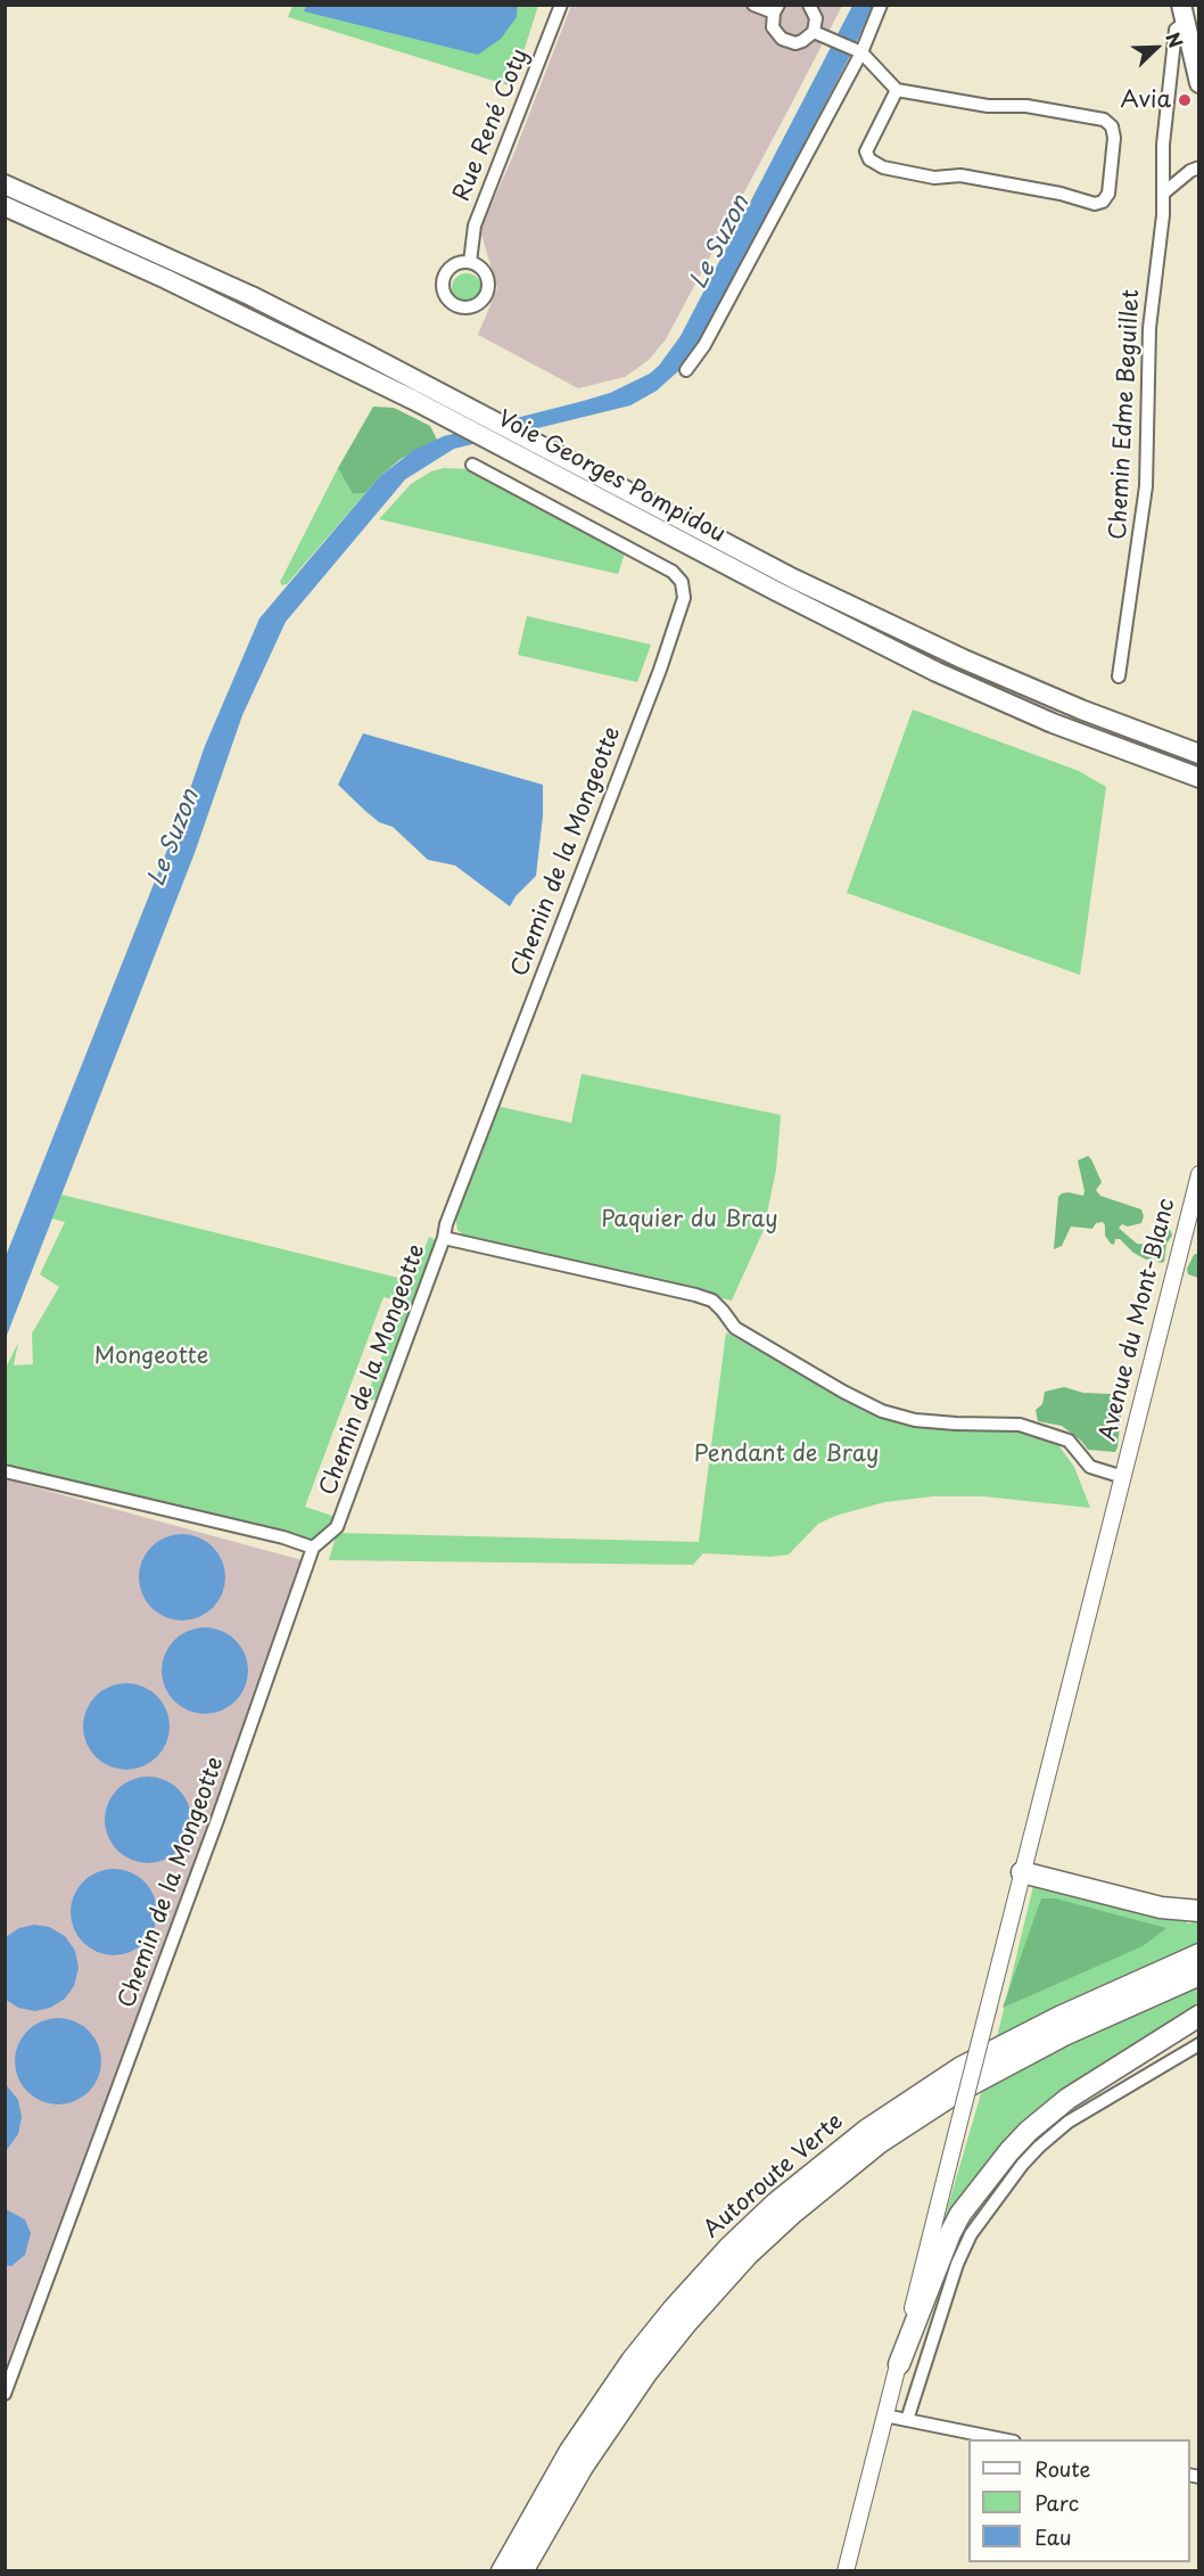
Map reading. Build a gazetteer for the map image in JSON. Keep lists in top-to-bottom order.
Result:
{
  "streets": {
    "highway": ["Autoroute Verte"],
    "main road": ["Voie Georges Pompidou", "Avenue du Mont-Blanc"],
    "street": ["Rue René Coty", "Chemin Edme Beguillet", "Chemin de la Mongeotte"]
  },
  "water": ["Le Suzon"],
  "parks": ["Paquier du Bray", "Mongeotte", "Pendant de Bray"],
  "places": ["Avia"],
  "legend": ["Route", "Parc", "Eau"],
  "north": "top right"
}
